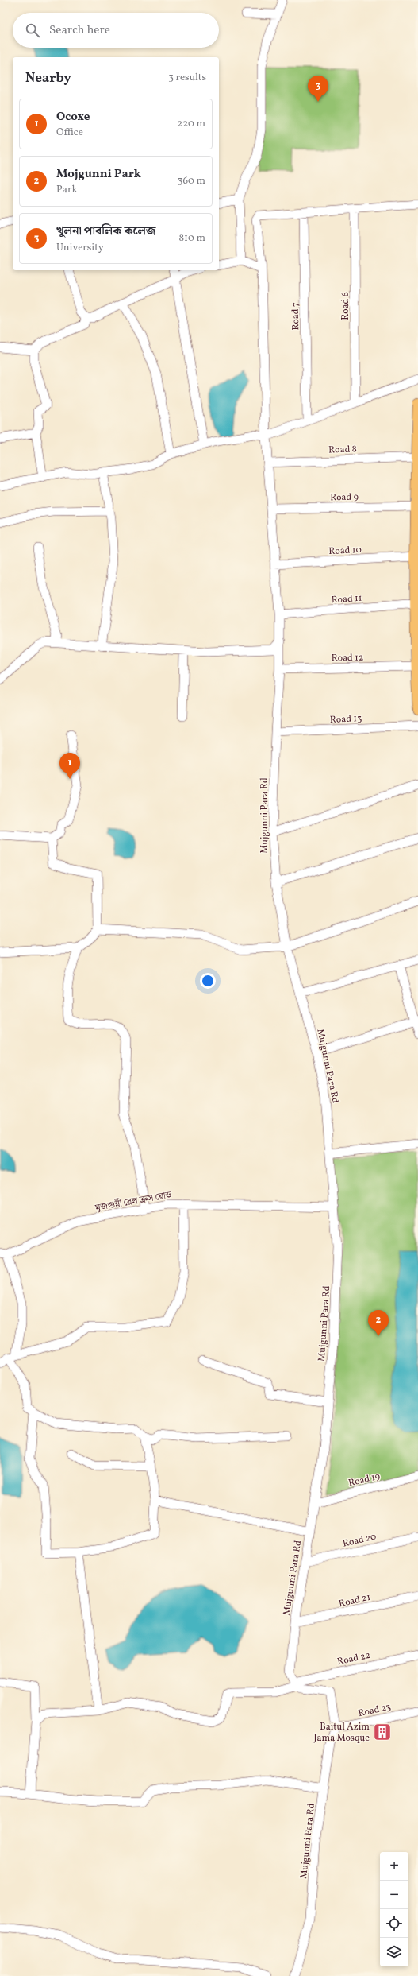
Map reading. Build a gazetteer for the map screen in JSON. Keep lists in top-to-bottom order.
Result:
{
  "streets": {
    "street": [
      "Road 6",
      "Road 7",
      "Road 8",
      "Road 9",
      "Road 10",
      "Road 11",
      "Road 12",
      "Road 13",
      "Mujgunni Para Rd",
      "মুজগুন্নী রেল ক্রস রোড",
      "Road 19",
      "Road 20",
      "Road 21",
      "Road 22",
      "Road 23"
    ]
  },
  "crossings": [
    ["Road 7", "Mujgunni Para Rd"],
    ["Road 8", "Mujgunni Para Rd"],
    ["Road 9", "Mujgunni Para Rd"],
    ["Road 10", "Mujgunni Para Rd"],
    ["Road 11", "Mujgunni Para Rd"],
    ["Road 12", "Mujgunni Para Rd"],
    ["Road 13", "Mujgunni Para Rd"],
    ["Mujgunni Para Rd", "মুজগুন্নী রেল ক্রস রোড"],
    ["Mujgunni Para Rd", "Road 19"],
    ["Mujgunni Para Rd", "Road 20"],
    ["Mujgunni Para Rd", "Road 21"],
    ["Mujgunni Para Rd", "Road 22"],
    ["Mujgunni Para Rd", "Road 23"]
  ],
  "places": {
    "building": ["Baitul Azim Jama Mosque"]
  },
  "page": {
    "search": "Search here",
    "heading": ["Nearby", "3 results"],
    "pins": ["3", "1", "2"],
    "list": [
      {
        "mark": "1",
        "name": "Ocoxe",
        "note": "Office",
        "value": "220 m"
      },
      {
        "mark": "2",
        "name": "Mojgunni Park",
        "note": "Park",
        "value": "360 m"
      },
      {
        "mark": "3",
        "name": "খুলনা পাবলিক কলেজ",
        "note": "University",
        "value": "810 m"
      }
    ],
    "map_buttons": ["+", "−"]
  }
}
